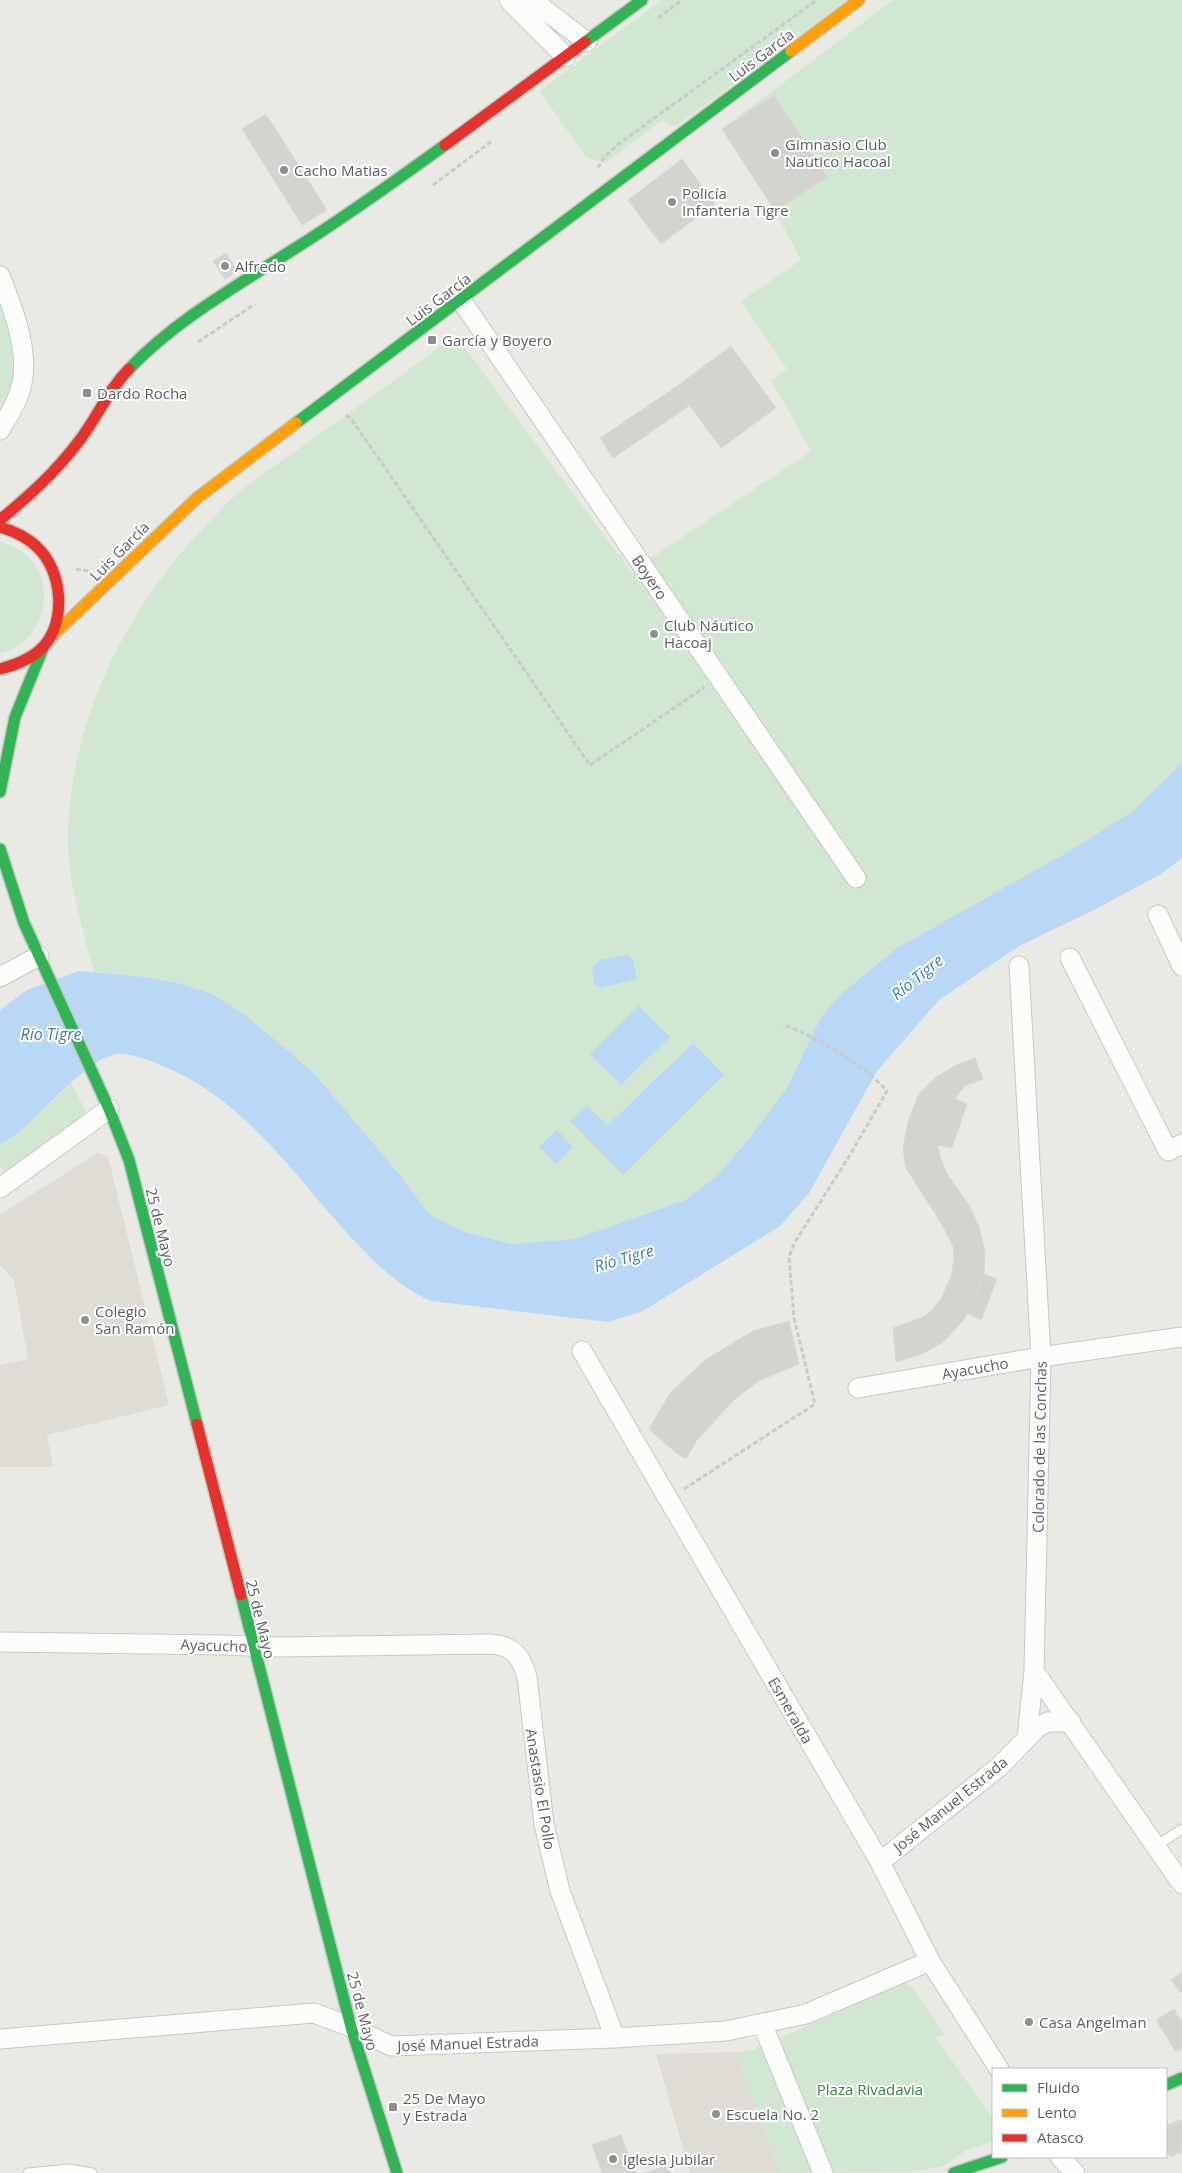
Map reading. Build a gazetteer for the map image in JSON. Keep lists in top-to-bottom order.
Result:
{
  "streets": {
    "main road": ["Luis García", "25 de Mayo"],
    "street": [
      "Boyero",
      "Ayacucho",
      "Colorado de las Conchas",
      "Esmeralda",
      "Anastasio El Pollo",
      "José Manuel Estrada"
    ]
  },
  "crossings": [
    ["Luis García", "Boyero"],
    ["25 de Mayo", "Ayacucho"],
    ["25 de Mayo", "José Manuel Estrada"],
    ["Ayacucho", "Colorado de las Conchas"],
    ["Ayacucho", "Anastasio El Pollo"],
    ["Colorado de las Conchas", "José Manuel Estrada"],
    ["Esmeralda", "José Manuel Estrada"],
    ["Anastasio El Pollo", "José Manuel Estrada"]
  ],
  "water": ["Río Tigre"],
  "parks": ["Plaza Rivadavia"],
  "places": {
    "other": [
      "Gimnasio Club Nautico Hacoal",
      "Cacho Matias",
      "Policía Infanteria Tigre",
      "Alfredo",
      "Club Náutico Hacoaj",
      "Colegio San Ramón",
      "Casa Angelman",
      "Escuela No. 2",
      "Iglesia Jubilar"
    ],
    "transit": ["García y Boyero", "Dardo Rocha", "25 De Mayo y Estrada"]
  },
  "legend": ["Fluido", "Lento", "Atasco"]
}
